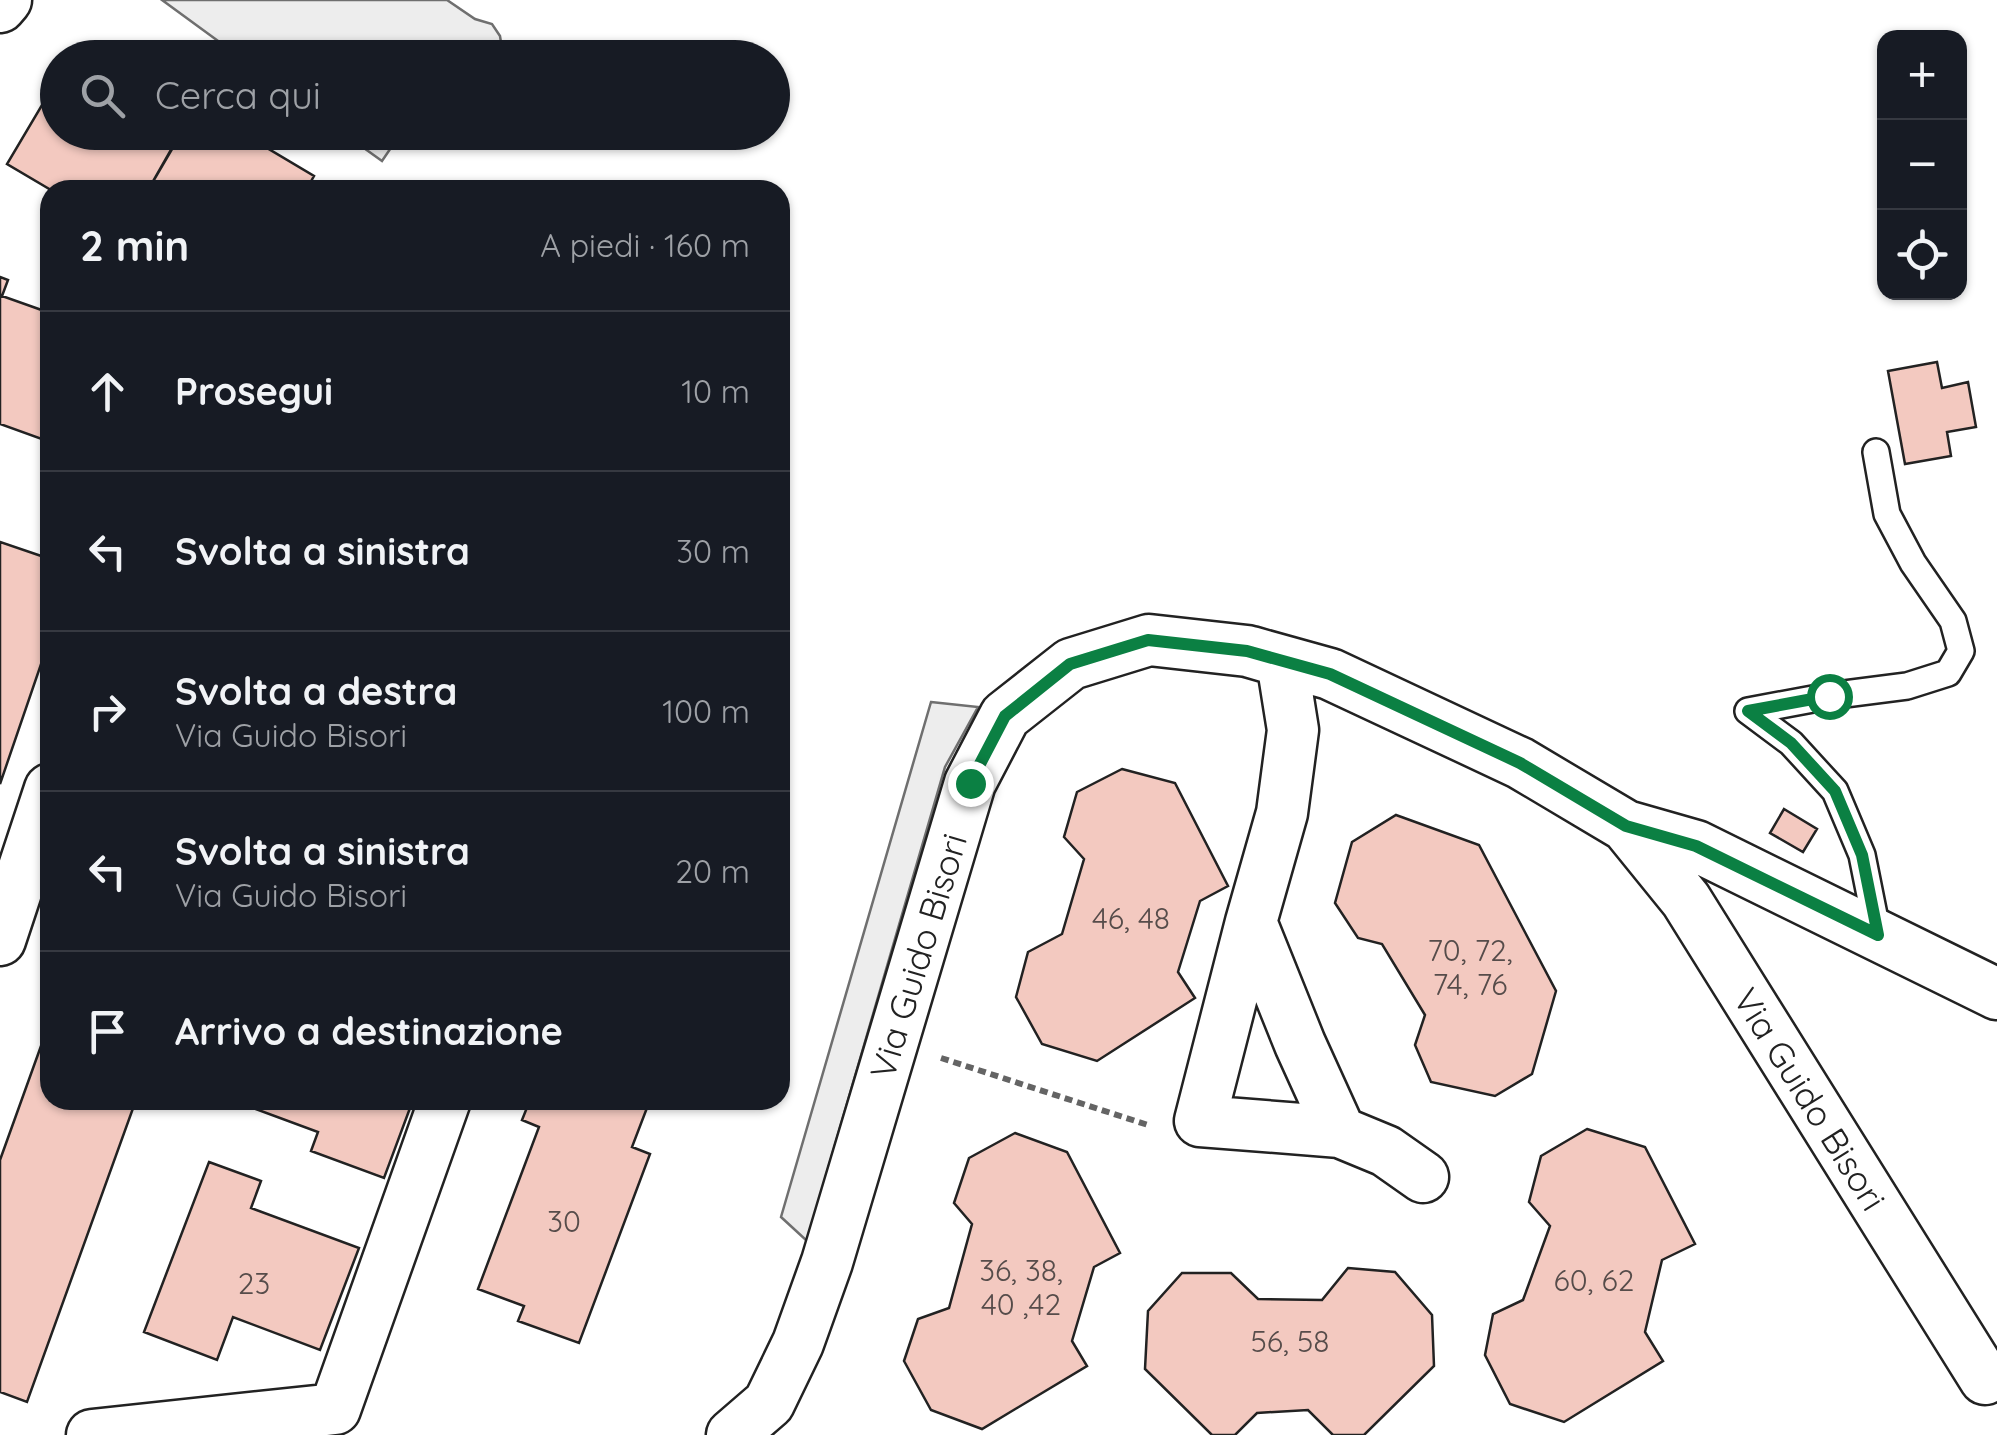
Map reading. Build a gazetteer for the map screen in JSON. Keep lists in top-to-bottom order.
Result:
{
  "streets": {
    "street": ["Via Guido Bisori"]
  },
  "house_numbers": [
    "46, 48",
    "70, 72, 74, 76",
    "30",
    "36, 38, 40 ,42",
    "60, 62",
    "23",
    "56, 58"
  ],
  "page": {
    "map_buttons": ["+", "−"],
    "search": "Cerca qui",
    "heading": ["2 min", "A piedi · 160 m"],
    "list": [
      ["Prosegui", "10 m"],
      ["Svolta a sinistra", "30 m"],
      ["Svolta a destra", "Via Guido Bisori", "100 m"],
      ["Svolta a sinistra", "Via Guido Bisori", "20 m"],
      "Arrivo a destinazione"
    ]
  }
}
